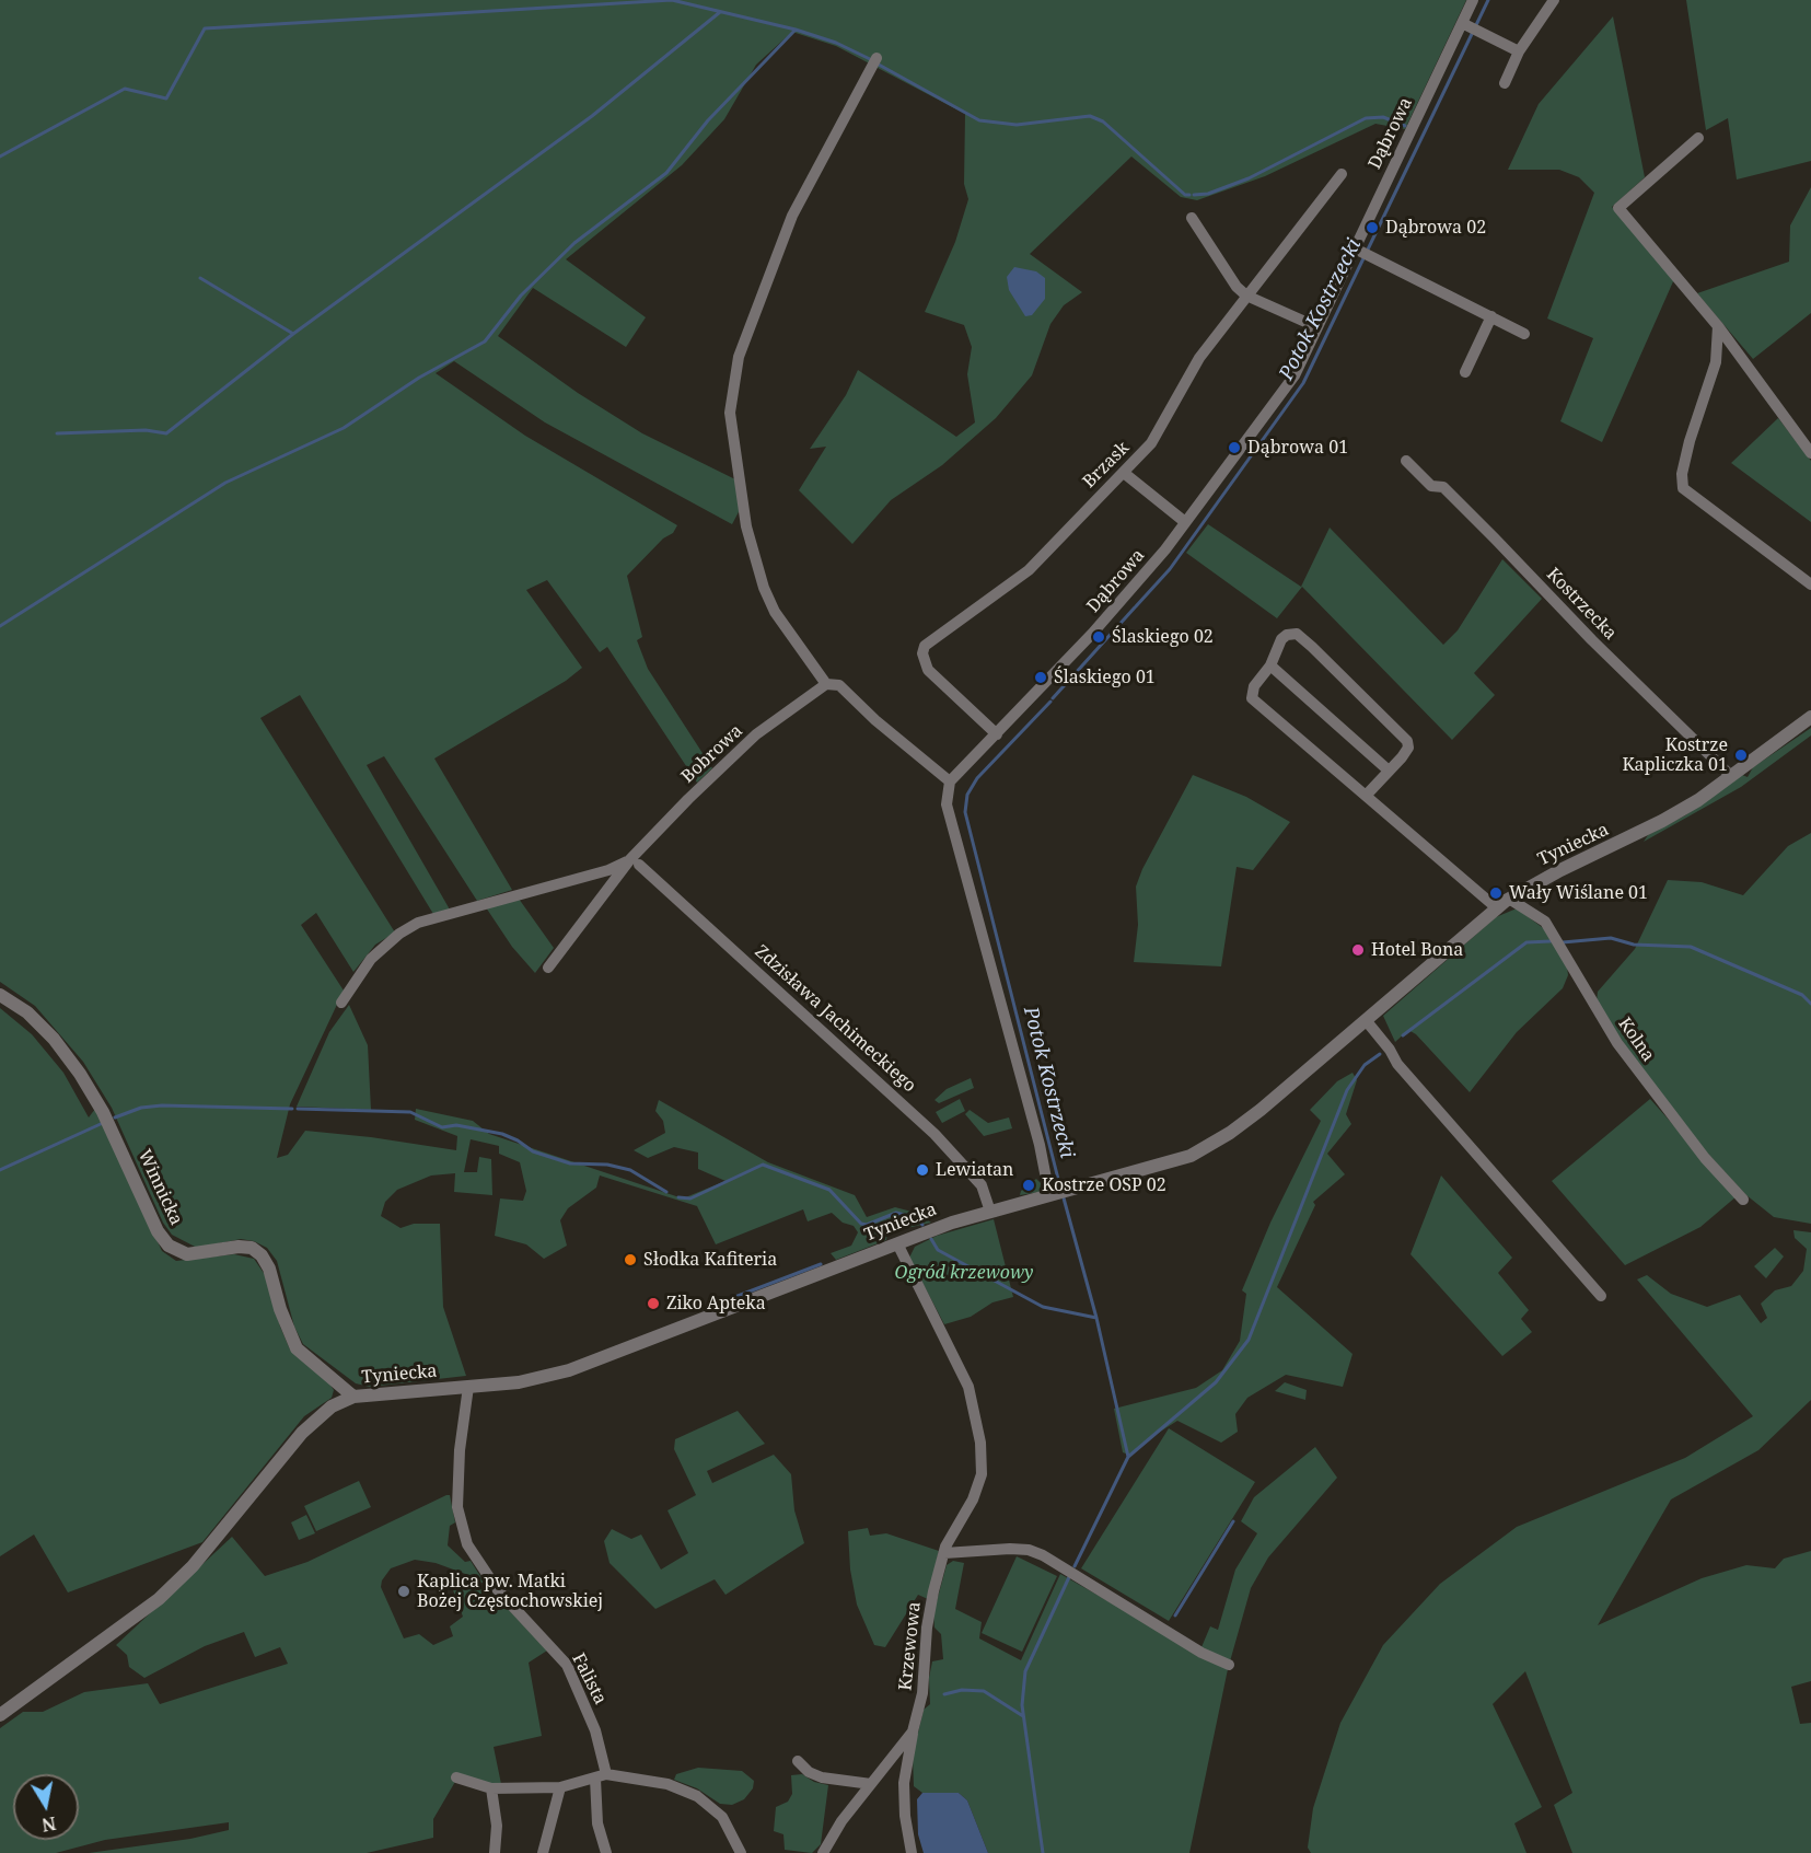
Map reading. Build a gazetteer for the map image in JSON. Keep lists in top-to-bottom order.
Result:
{
  "streets": {
    "street": [
      "Dąbrowa",
      "Brzask",
      "Kostrzecka",
      "Bobrowa",
      "Tyniecka",
      "Zdzisława Jachimeckiego",
      "Kolna",
      "Winnicka",
      "Krzewowa",
      "Falista"
    ]
  },
  "crossings": [
    ["Dąbrowa", "Brzask"],
    ["Kostrzecka", "Tyniecka"],
    ["Bobrowa", "Zdzisława Jachimeckiego"],
    ["Tyniecka", "Zdzisława Jachimeckiego"],
    ["Tyniecka", "Kolna"],
    ["Tyniecka", "Winnicka"],
    ["Tyniecka", "Krzewowa"],
    ["Tyniecka", "Falista"]
  ],
  "water": ["Potok Kostrzecki"],
  "parks": ["Ogród krzewowy"],
  "places": [
    "Dąbrowa 02",
    "Dąbrowa 01",
    "Ślaskiego 02",
    "Ślaskiego 01",
    "Kostrze Kapliczka 01",
    "Wały Wiślane 01",
    "Hotel Bona",
    "Lewiatan",
    "Kostrze OSP 02",
    "Słodka Kafiteria",
    "Ziko Apteka",
    "Kaplica pw. Matki Bożej Częstochowskiej"
  ],
  "north": "bottom"
}
